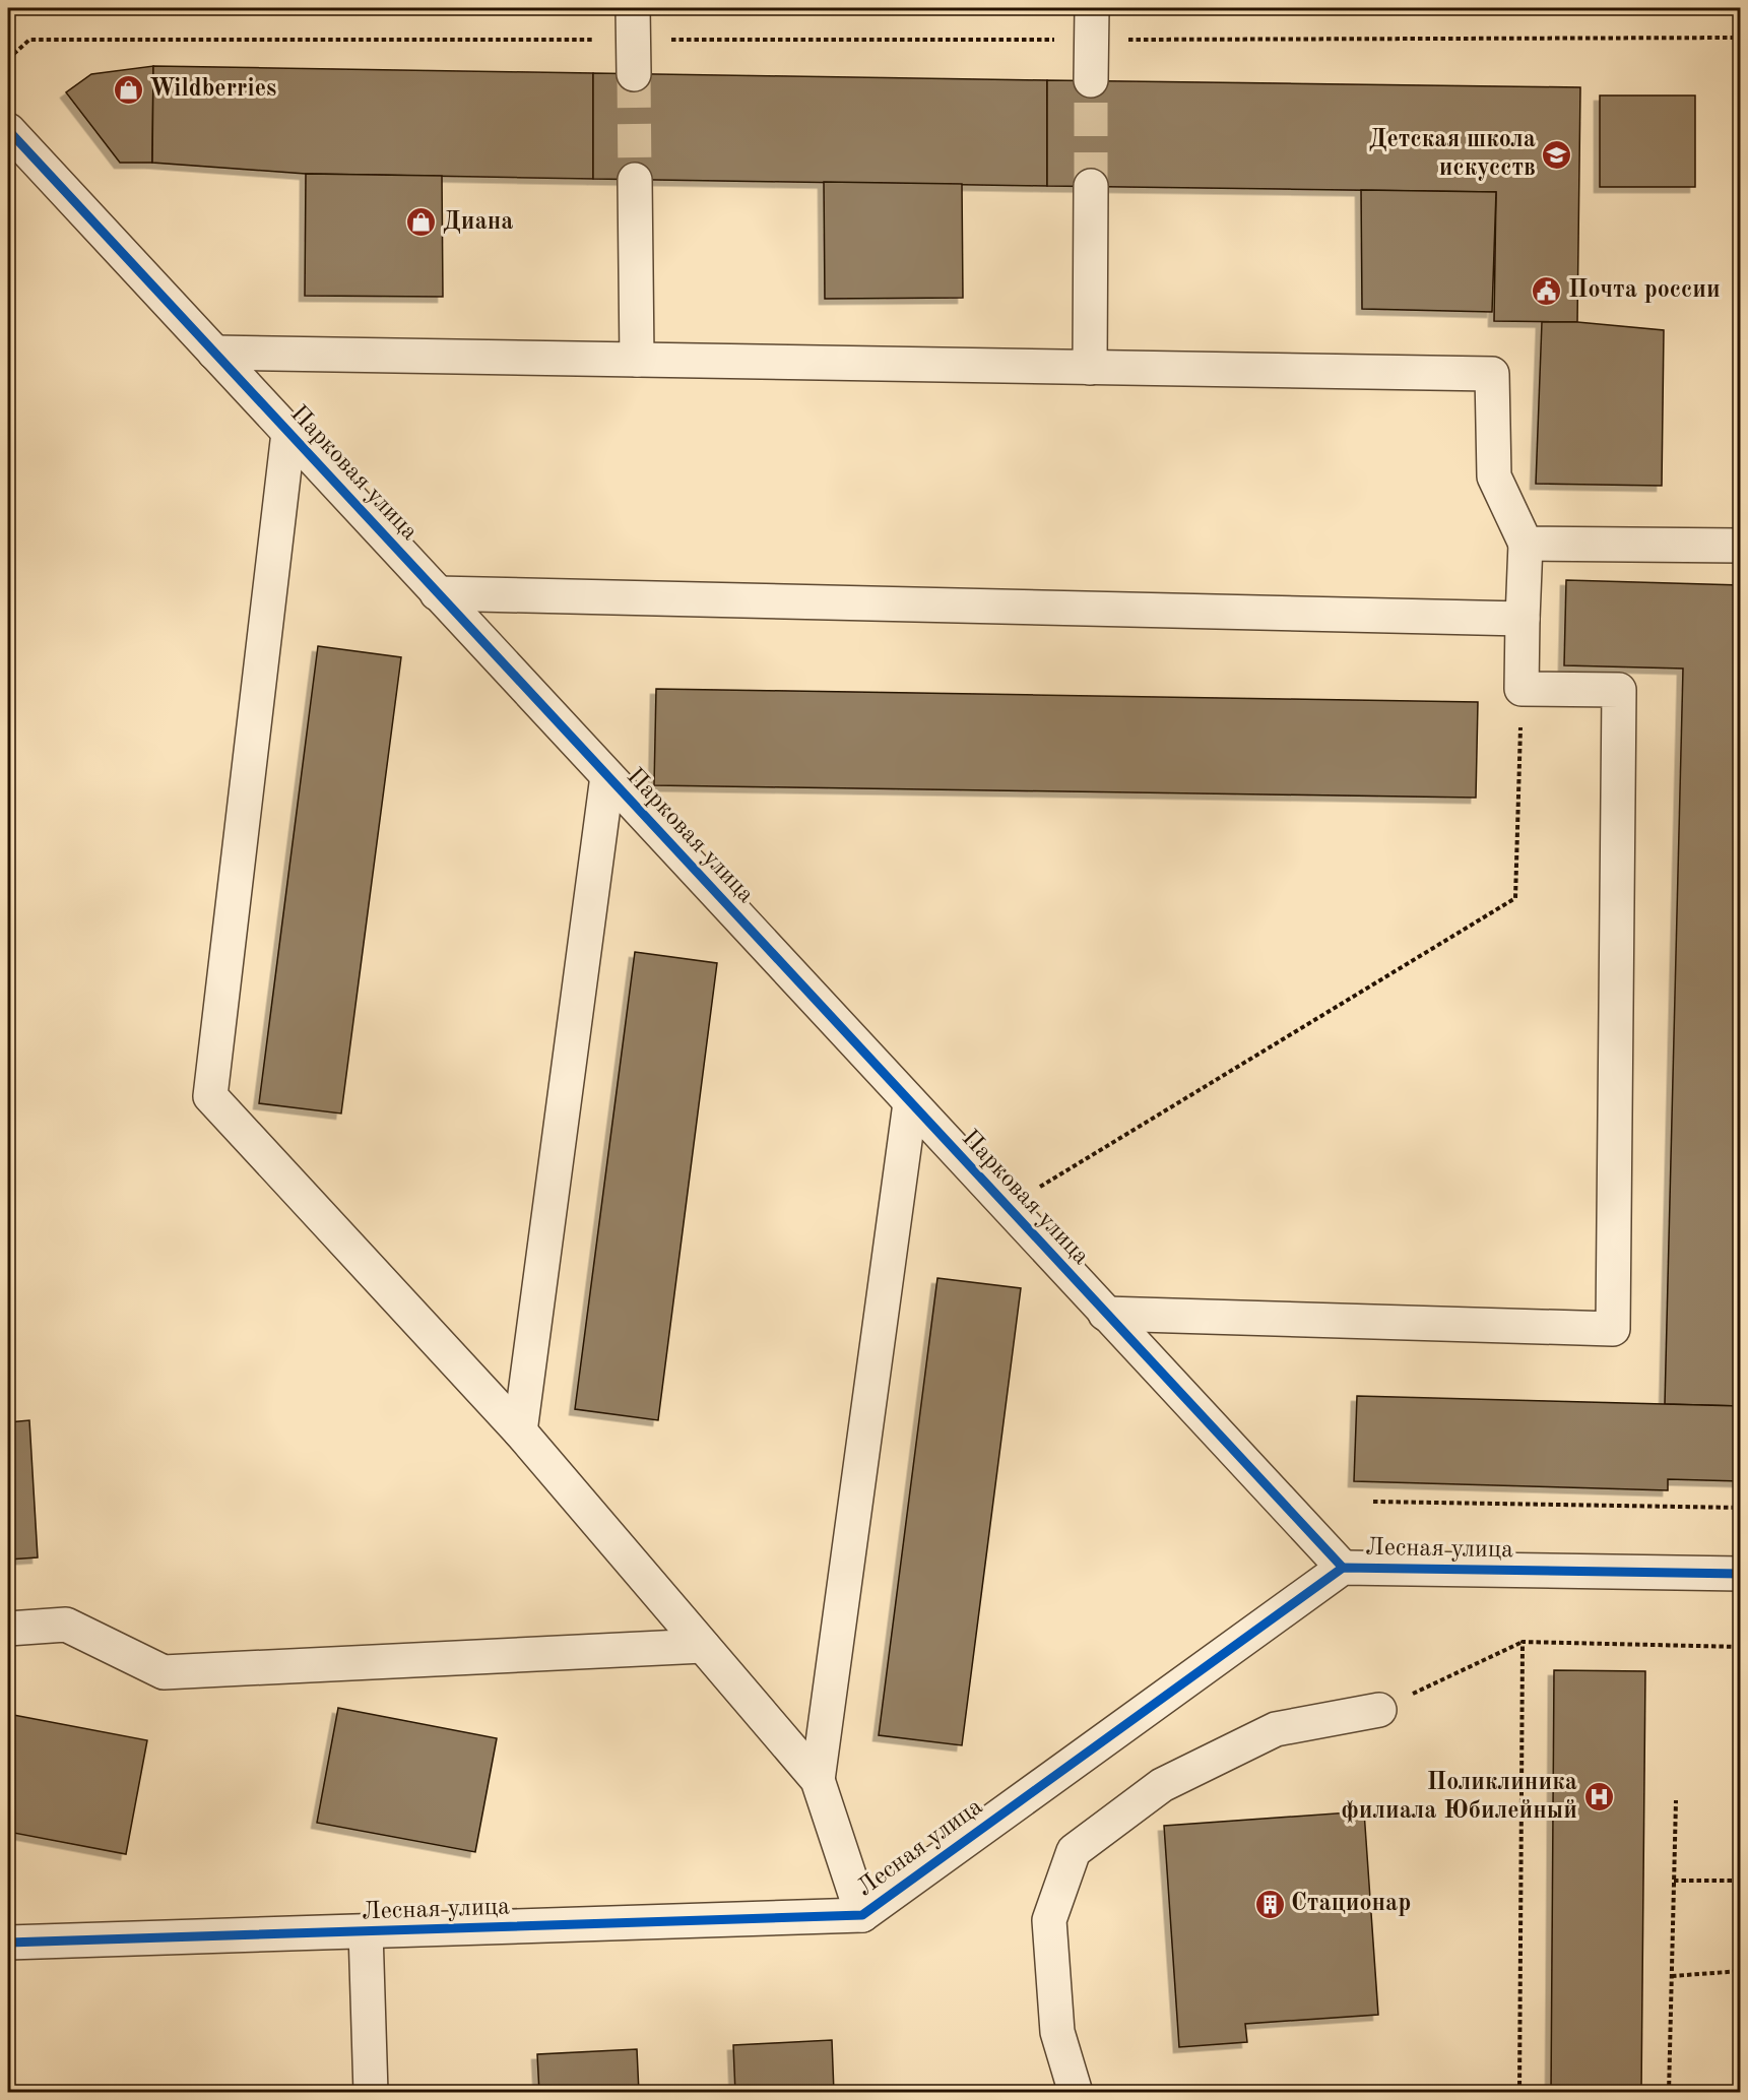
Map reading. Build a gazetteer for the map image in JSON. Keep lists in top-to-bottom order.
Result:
{
  "streets": {
    "street": ["Парковая улица", "Лесная улица"]
  },
  "crossings": [
    ["Парковая улица", "Лесная улица"]
  ],
  "places": {
    "shop": ["Wildberries", "Диана"],
    "school or university": ["Детская школа искусств"],
    "public building": ["Почта россии"],
    "hospital": ["Поликлиника филиала Юбилейный"],
    "building": ["Стационар"]
  }
}
